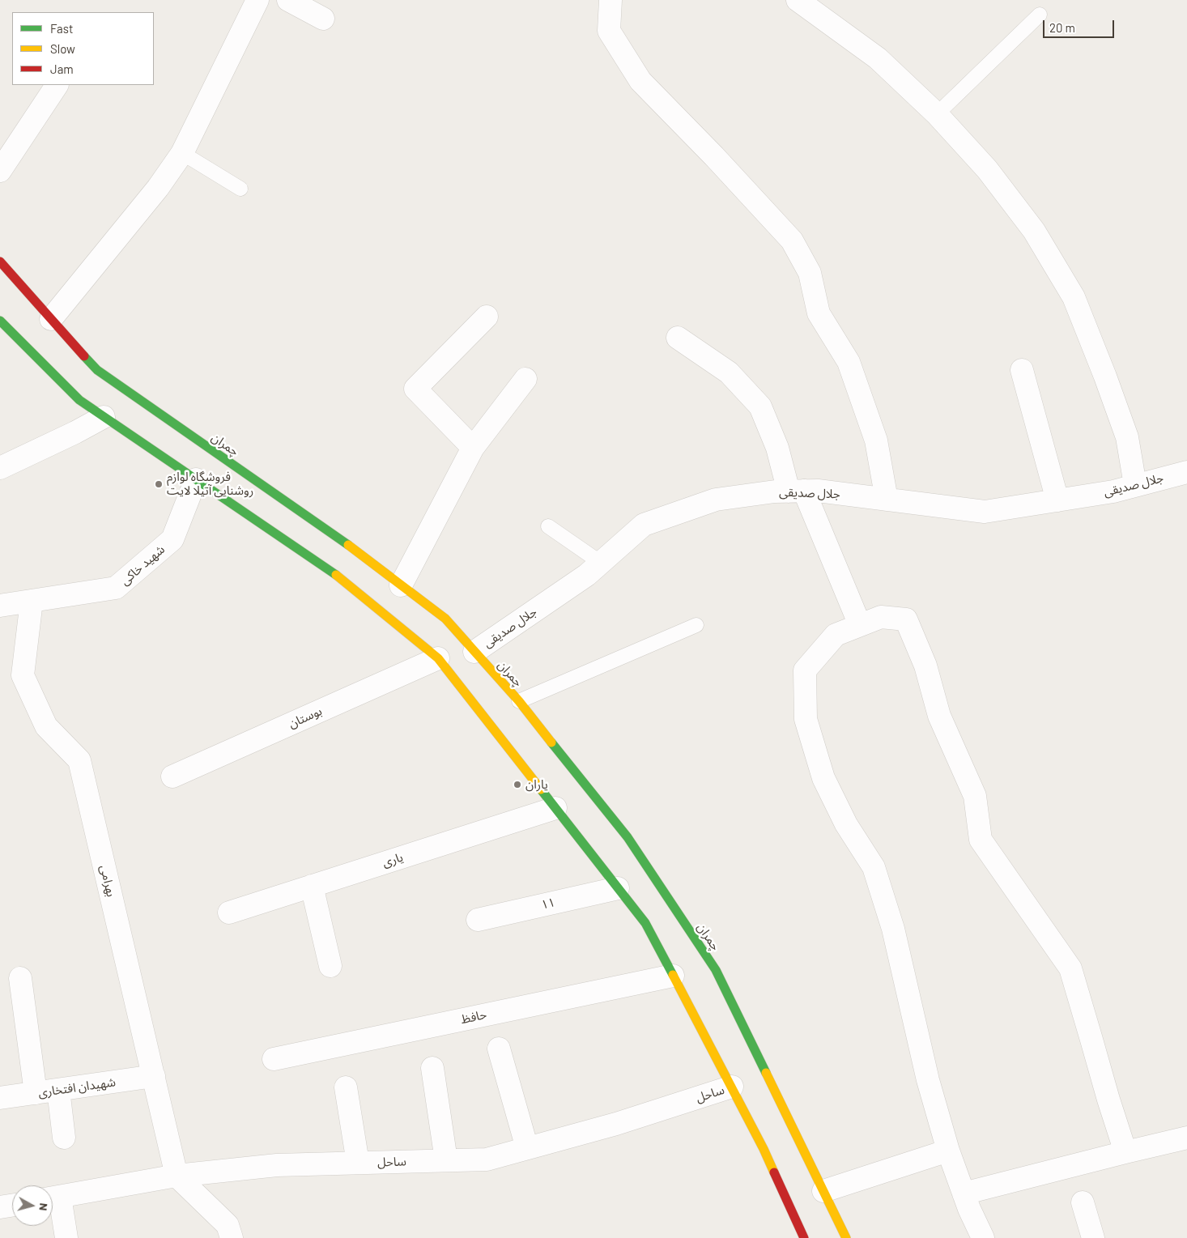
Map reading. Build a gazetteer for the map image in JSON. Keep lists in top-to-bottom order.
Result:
{
  "streets": {
    "main road": ["چمران"],
    "street": [
      "جلال صدیقی",
      "شهید خاکی",
      "بوستان",
      "یاری",
      "بهرامی",
      "۱۱",
      "حافظ",
      "شهیدان افتخاری",
      "ساحل"
    ]
  },
  "crossings": [
    ["چمران", "جلال صدیقی"],
    ["شهید خاکی", "بهرامی"],
    ["بهرامی", "شهیدان افتخاری"],
    ["بهرامی", "ساحل"]
  ],
  "places": ["فروشگاه لوازم روشنایی آتیلا لایت", "یاران"],
  "legend": ["Fast", "Slow", "Jam"],
  "scale_bar": "20 m",
  "north": "right"
}
